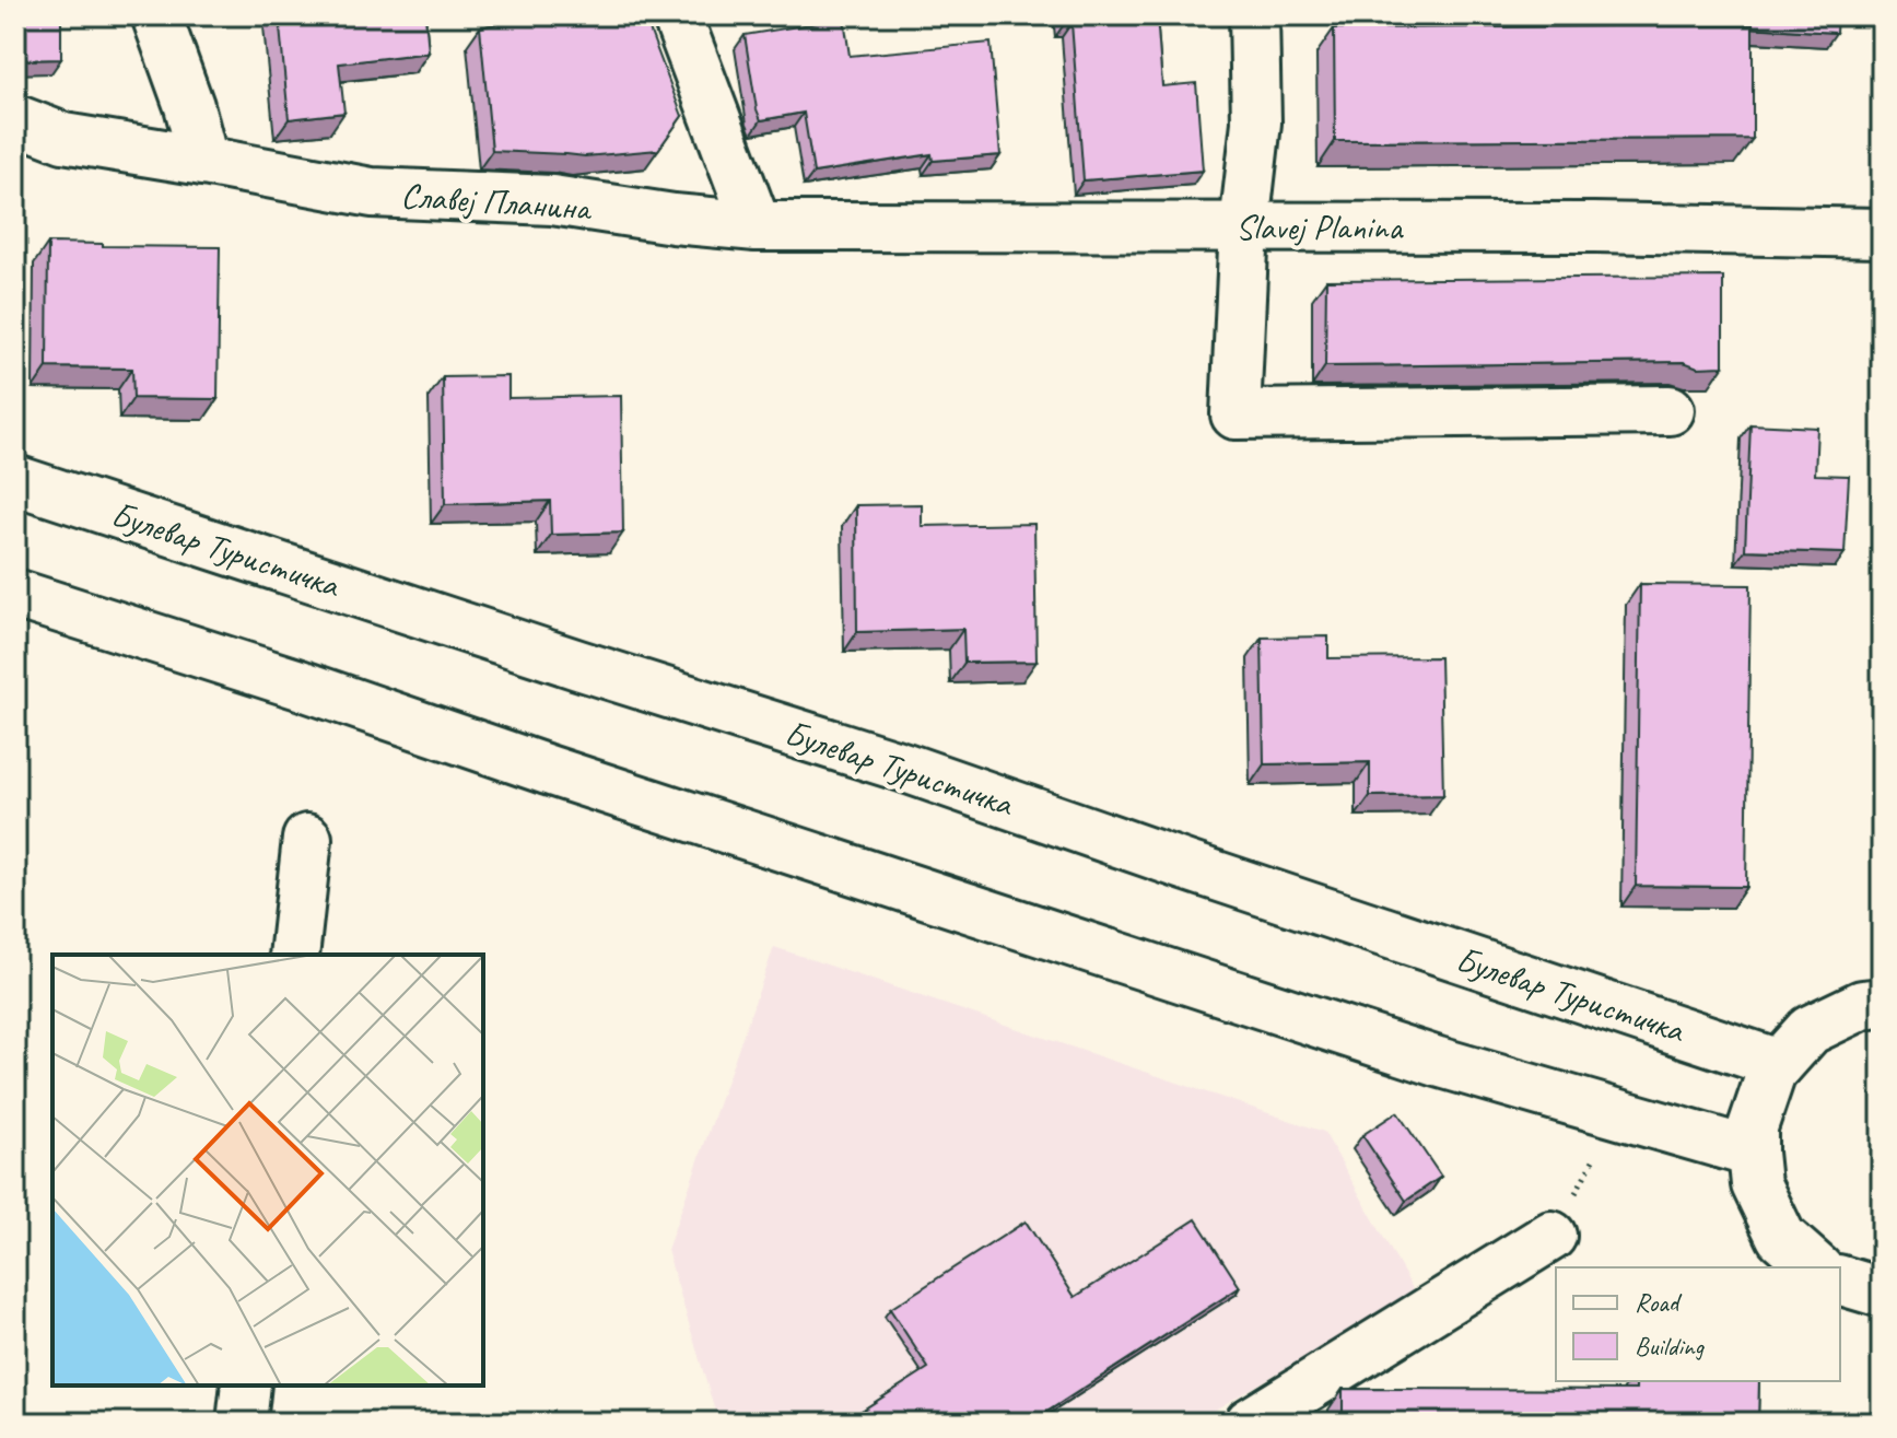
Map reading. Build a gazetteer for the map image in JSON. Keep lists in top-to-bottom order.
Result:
{
  "streets": {
    "main road": ["Славеј Планина", "Slavej Planina", "Булевар Туристичка"]
  },
  "crossings": [
    ["Славеј Планина", "Slavej Planina"]
  ],
  "legend": ["Road", "Building"]
}
